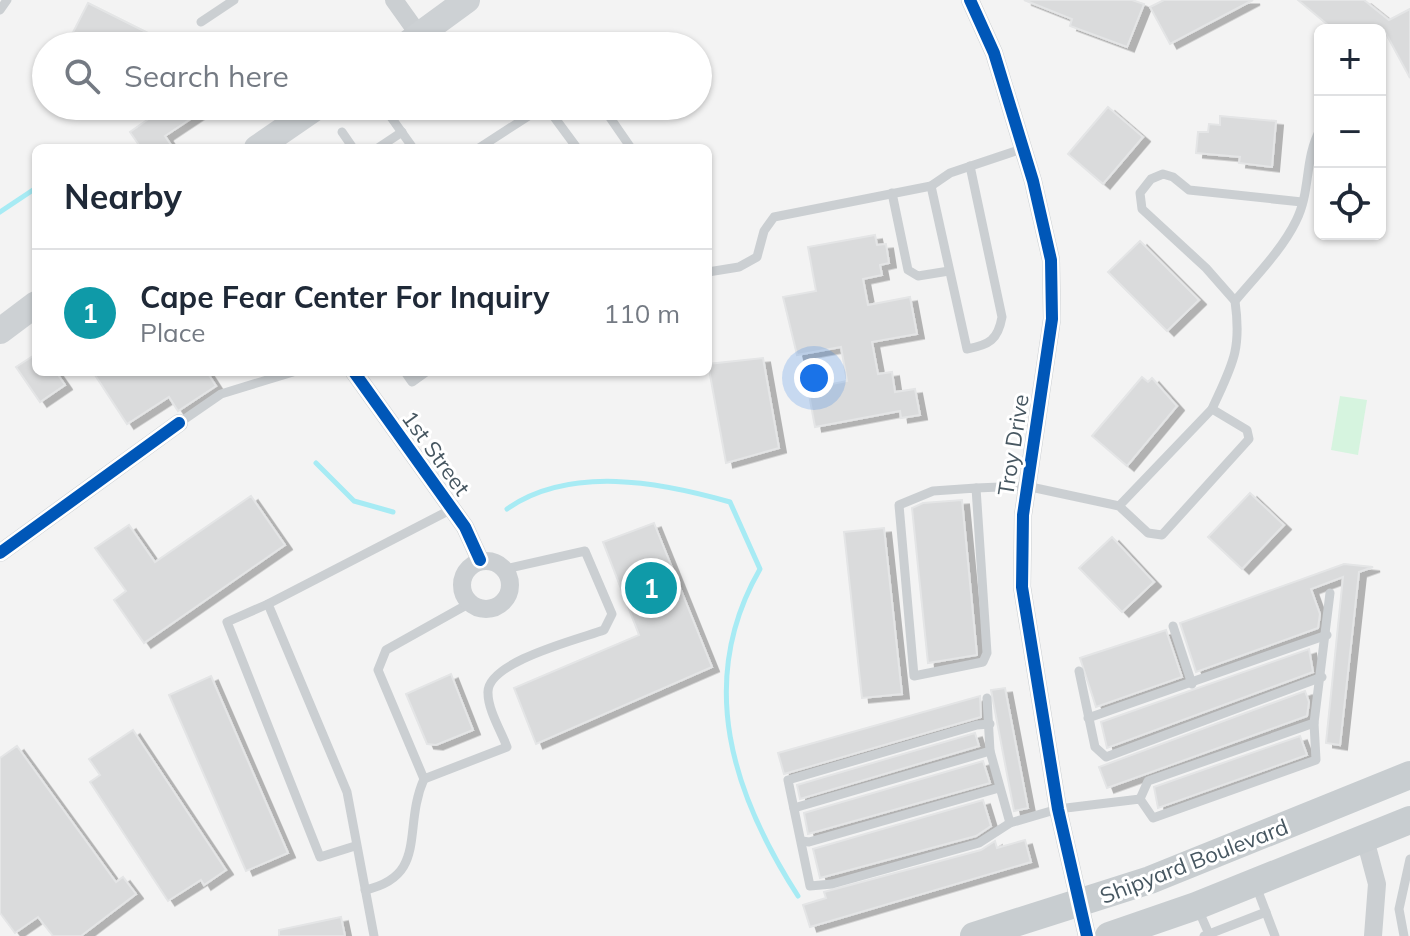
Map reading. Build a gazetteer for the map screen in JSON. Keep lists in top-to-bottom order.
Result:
{
  "streets": {
    "main road": ["Shipyard Boulevard"],
    "street": ["Troy Drive", "1st Street"]
  },
  "crossings": [
    ["Troy Drive", "Shipyard Boulevard"]
  ],
  "page": {
    "map_buttons": ["+", "−"],
    "search": "Search here",
    "heading": "Nearby",
    "list": [
      {
        "mark": "1",
        "name": "Cape Fear Center For Inquiry",
        "note": "Place",
        "value": "110 m"
      }
    ],
    "pins": "1"
  }
}
